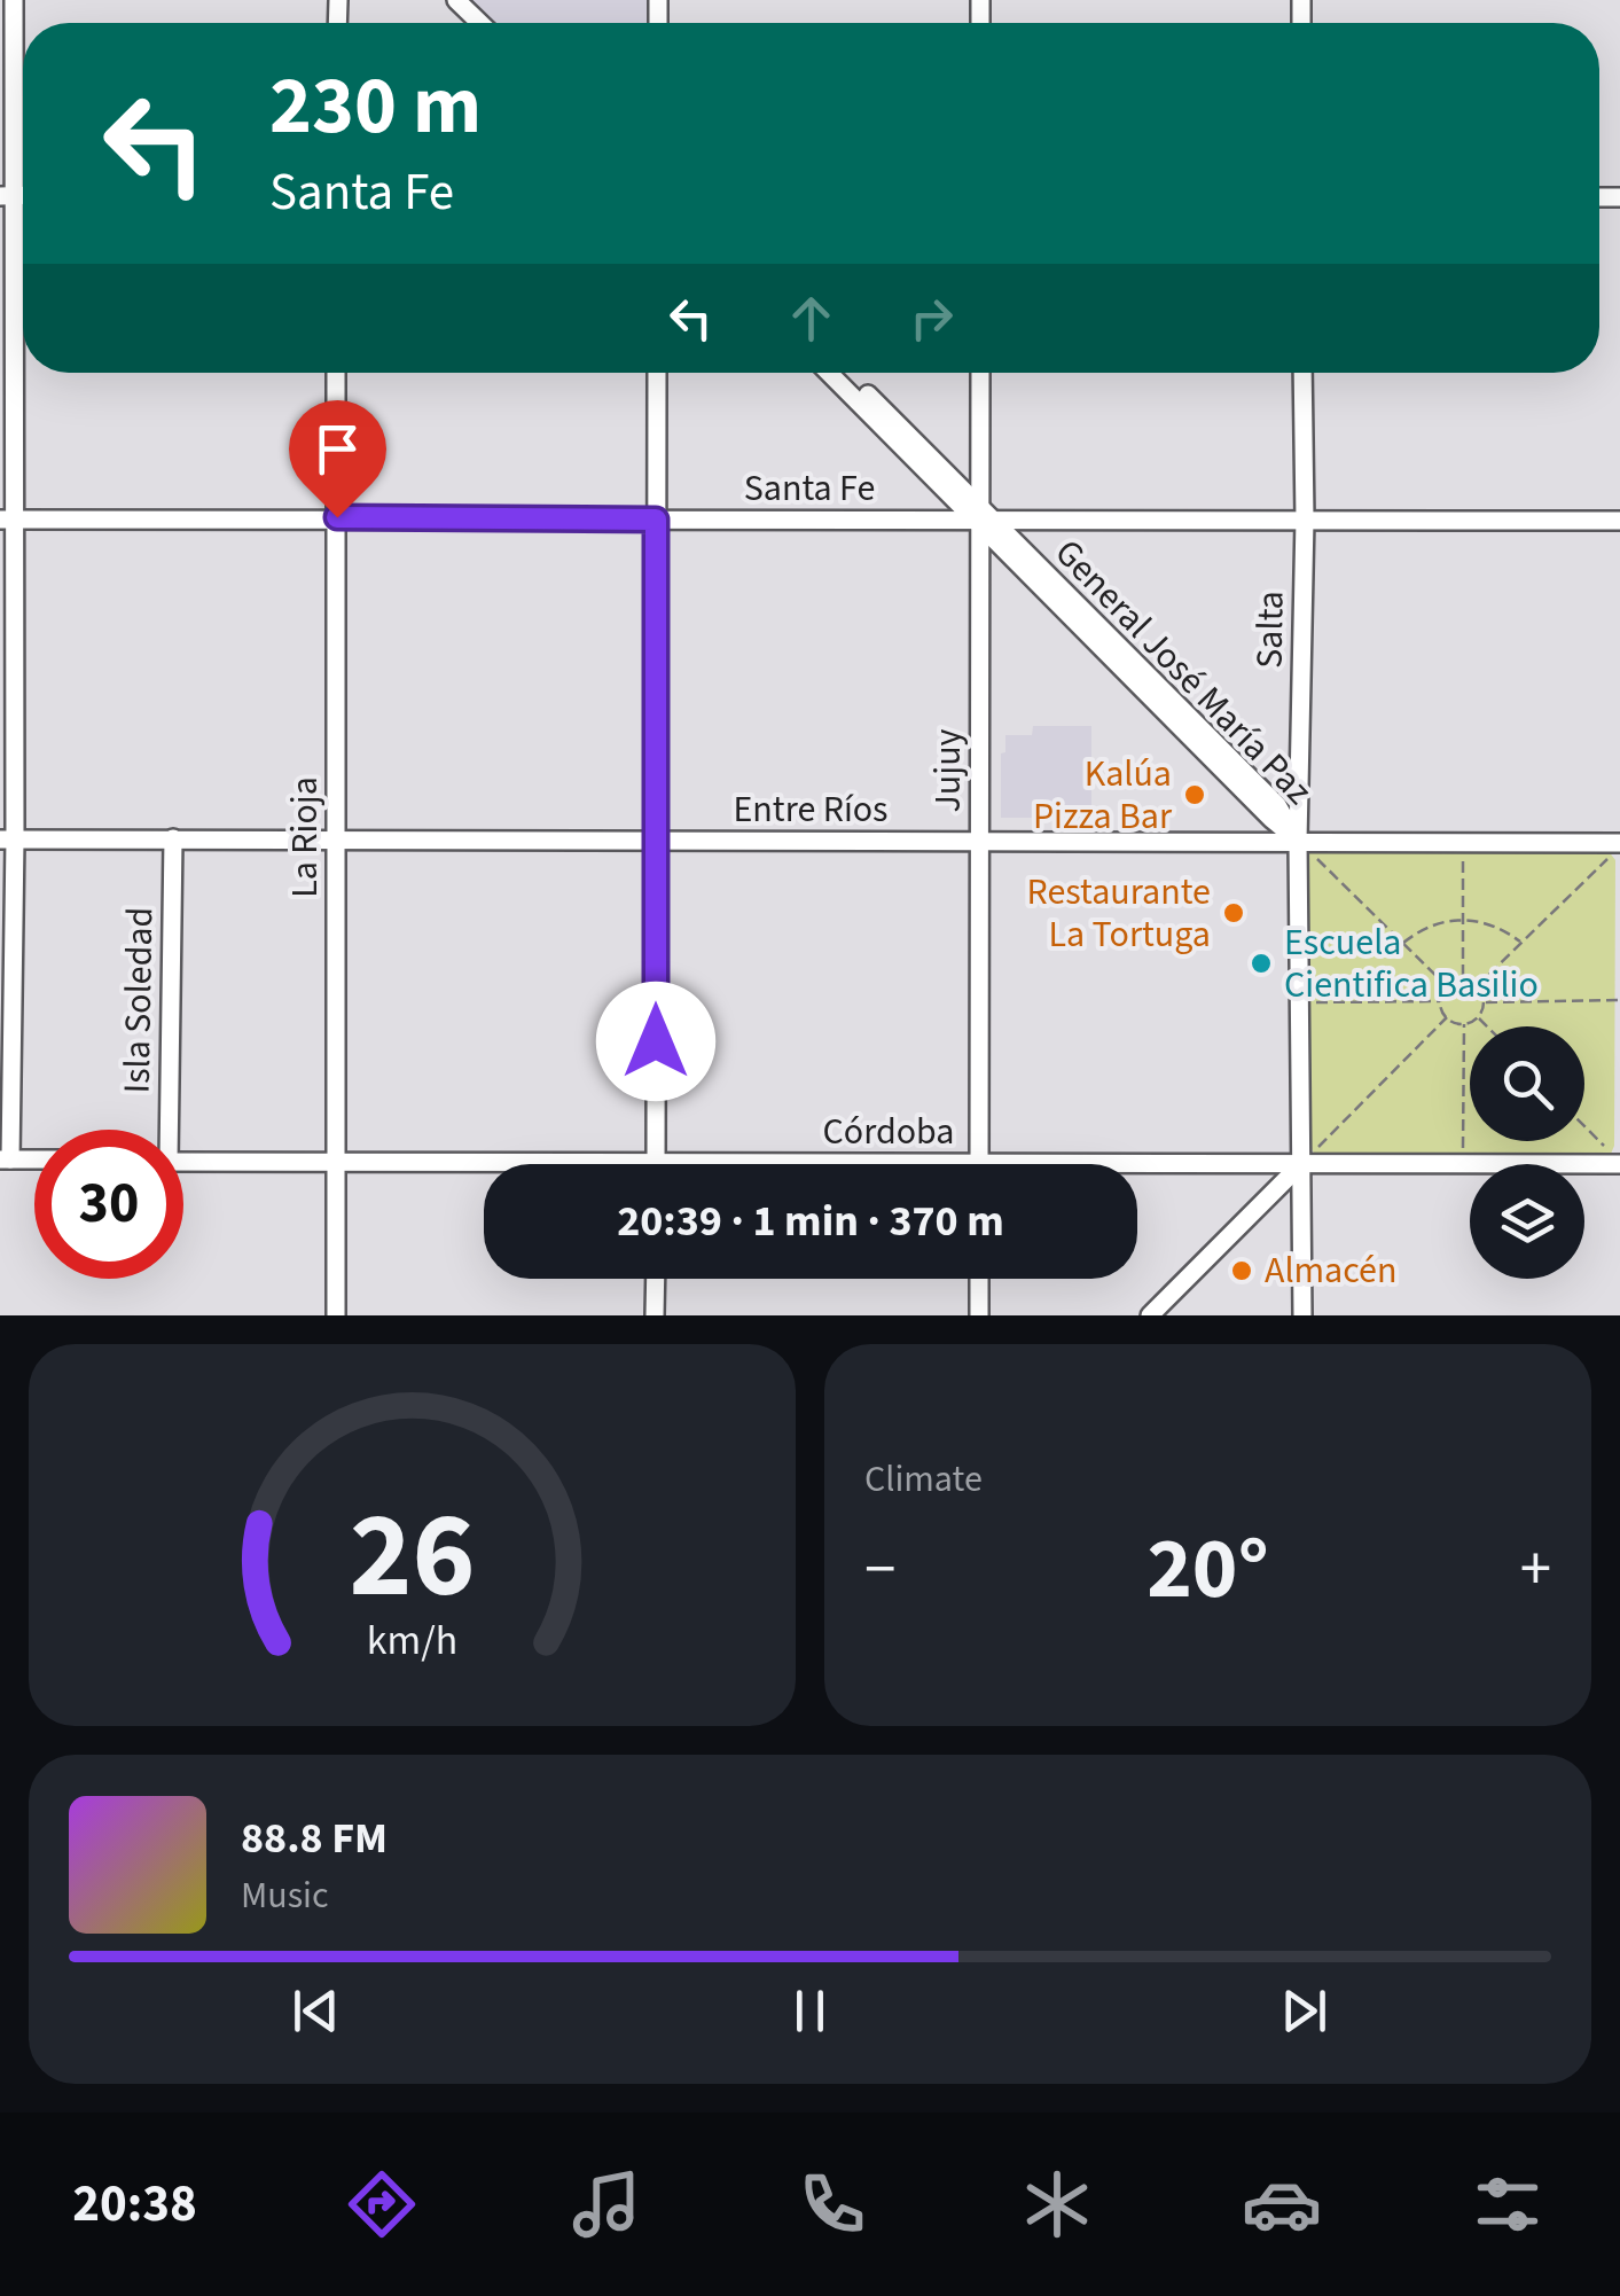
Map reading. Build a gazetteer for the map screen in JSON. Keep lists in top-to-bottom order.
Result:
{
  "streets": {
    "street": [
      "Santa Fe",
      "Salta",
      "General José María Paz",
      "Jujuy",
      "Entre Ríos",
      "La Rioja",
      "Isla Soledad",
      "Córdoba"
    ]
  },
  "crossings": [
    ["Santa Fe", "Salta"],
    ["Santa Fe", "General José María Paz"],
    ["Santa Fe", "Jujuy"],
    ["Santa Fe", "La Rioja"],
    ["Salta", "General José María Paz"],
    ["Salta", "Entre Ríos"],
    ["Salta", "Córdoba"],
    ["General José María Paz", "Jujuy"],
    ["General José María Paz", "Entre Ríos"],
    ["Jujuy", "Entre Ríos"],
    ["Entre Ríos", "La Rioja"],
    ["Entre Ríos", "Isla Soledad"],
    ["La Rioja", "Córdoba"]
  ],
  "places": [
    "Kalúa Pizza Bar",
    "Restaurante La Tortuga",
    "Escuela Cientifica Basilio",
    "Almacén"
  ],
  "page": {
    "turn": ["230 m", "Santa Fe"],
    "limit": "30",
    "trip": "20:39 · 1 min · 370 m",
    "tile": "Climate",
    "heat": ["−", "20°", "+"],
    "song": ["88.8 FM", "Music"],
    "tabs": "20:38",
    "gauge": ["26", "km/h"]
  }
}
